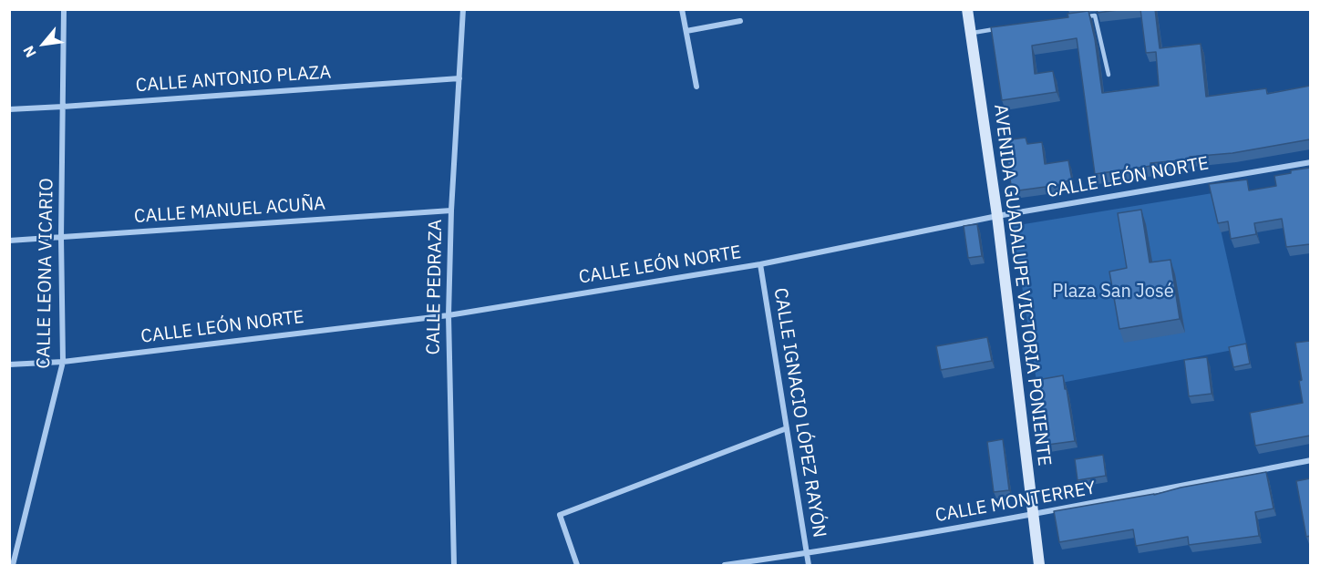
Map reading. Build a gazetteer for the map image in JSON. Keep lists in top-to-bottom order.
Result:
{
  "streets": {
    "main road": ["AVENIDA GUADALUPE VICTORIA PONIENTE"],
    "street": [
      "CALLE ANTONIO PLAZA",
      "CALLE LEÓN NORTE",
      "CALLE MANUEL ACUÑA",
      "CALLE LEONA VICARIO",
      "CALLE PEDRAZA",
      "CALLE IGNACIO LÓPEZ RAYÓN",
      "CALLE MONTERREY"
    ]
  },
  "crossings": [
    ["CALLE ANTONIO PLAZA", "CALLE LEONA VICARIO"],
    ["CALLE ANTONIO PLAZA", "CALLE PEDRAZA"],
    ["CALLE LEÓN NORTE", "CALLE LEONA VICARIO"],
    ["CALLE LEÓN NORTE", "AVENIDA GUADALUPE VICTORIA PONIENTE"],
    ["CALLE LEÓN NORTE", "CALLE PEDRAZA"],
    ["CALLE LEÓN NORTE", "CALLE IGNACIO LÓPEZ RAYÓN"],
    ["CALLE MANUEL ACUÑA", "CALLE LEONA VICARIO"],
    ["CALLE MANUEL ACUÑA", "CALLE PEDRAZA"],
    ["AVENIDA GUADALUPE VICTORIA PONIENTE", "CALLE MONTERREY"],
    ["CALLE IGNACIO LÓPEZ RAYÓN", "CALLE MONTERREY"]
  ],
  "parks": ["Plaza San José"],
  "north": "bottom left"
}
